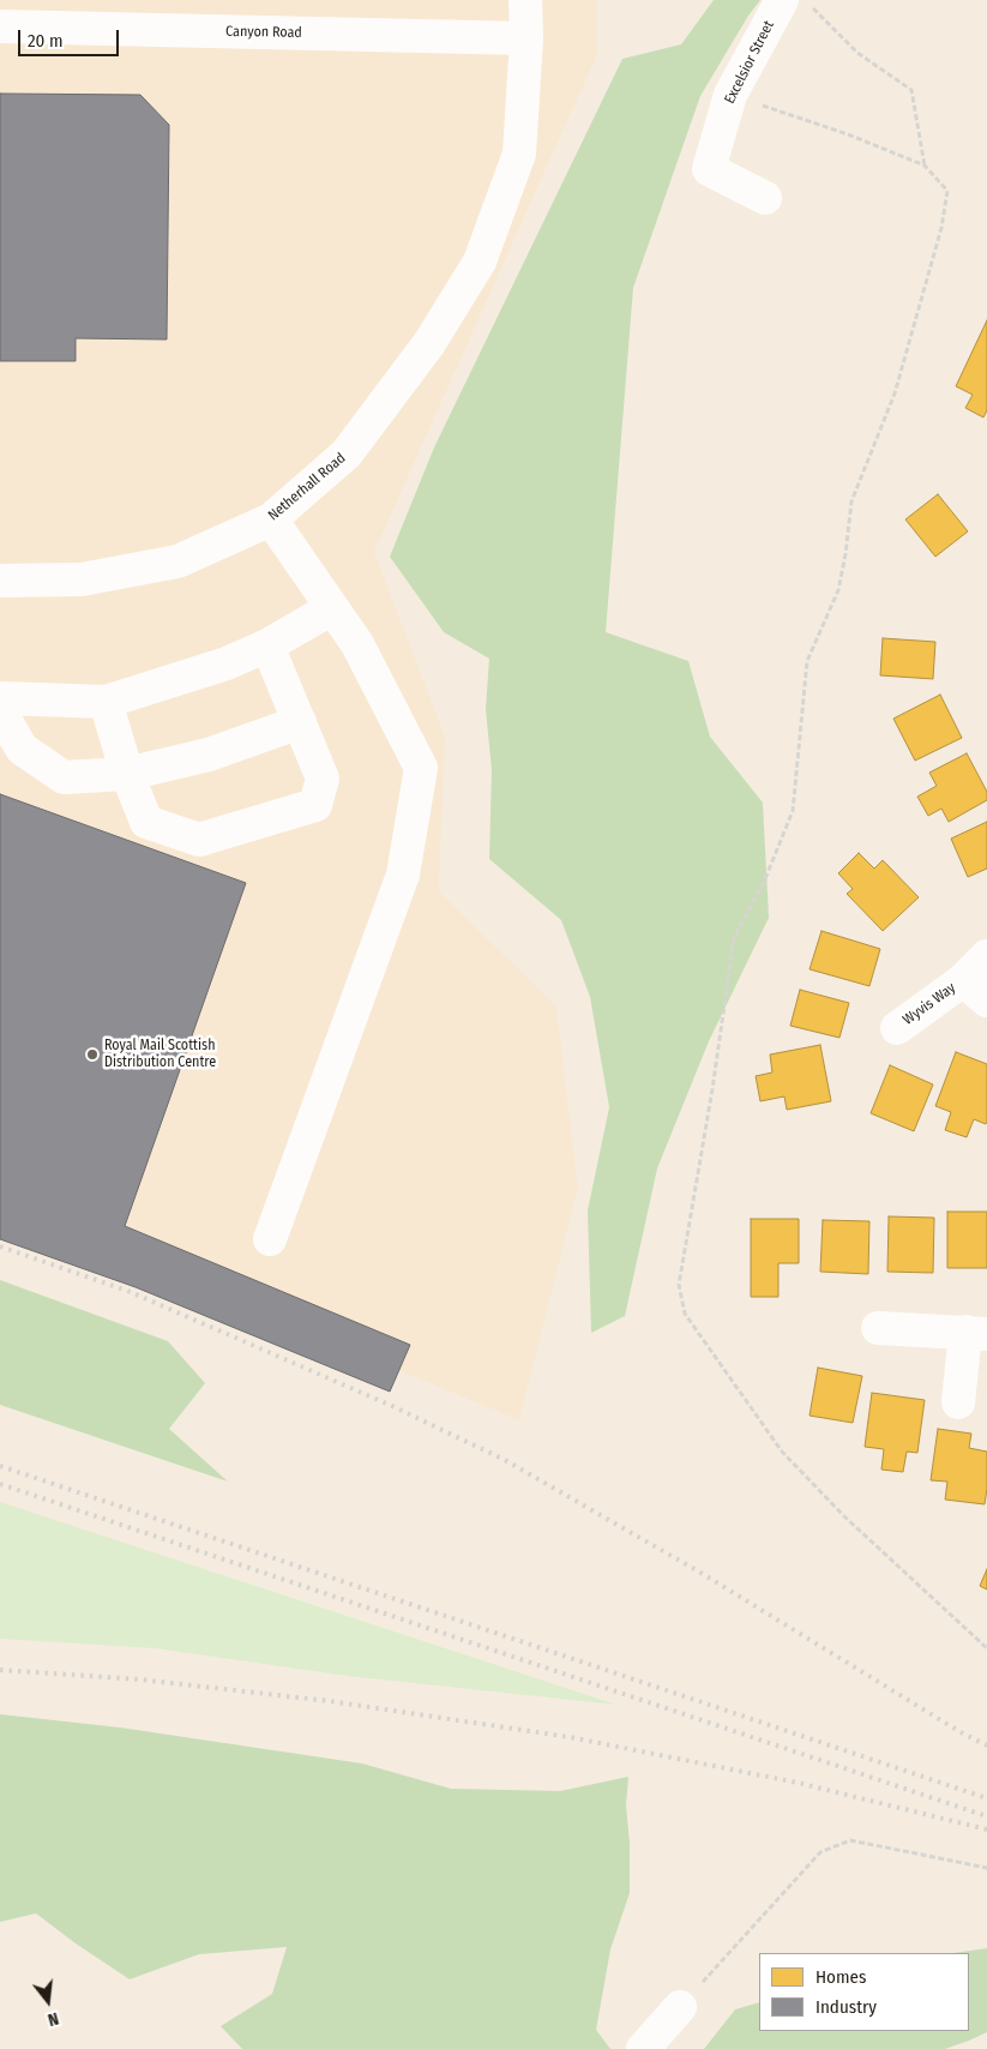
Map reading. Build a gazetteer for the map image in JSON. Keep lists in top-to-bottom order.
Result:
{
  "streets": {
    "street": [
      "Canyon Road",
      "Excelsior Street",
      "Netherhall Road",
      "Wyvis Way"
    ]
  },
  "crossings": [
    ["Canyon Road", "Netherhall Road"]
  ],
  "places": ["Royal Mail Scottish Distribution Centre"],
  "legend": ["Homes", "Industry"],
  "scale_bar": "20 m",
  "north": "bottom"
}
